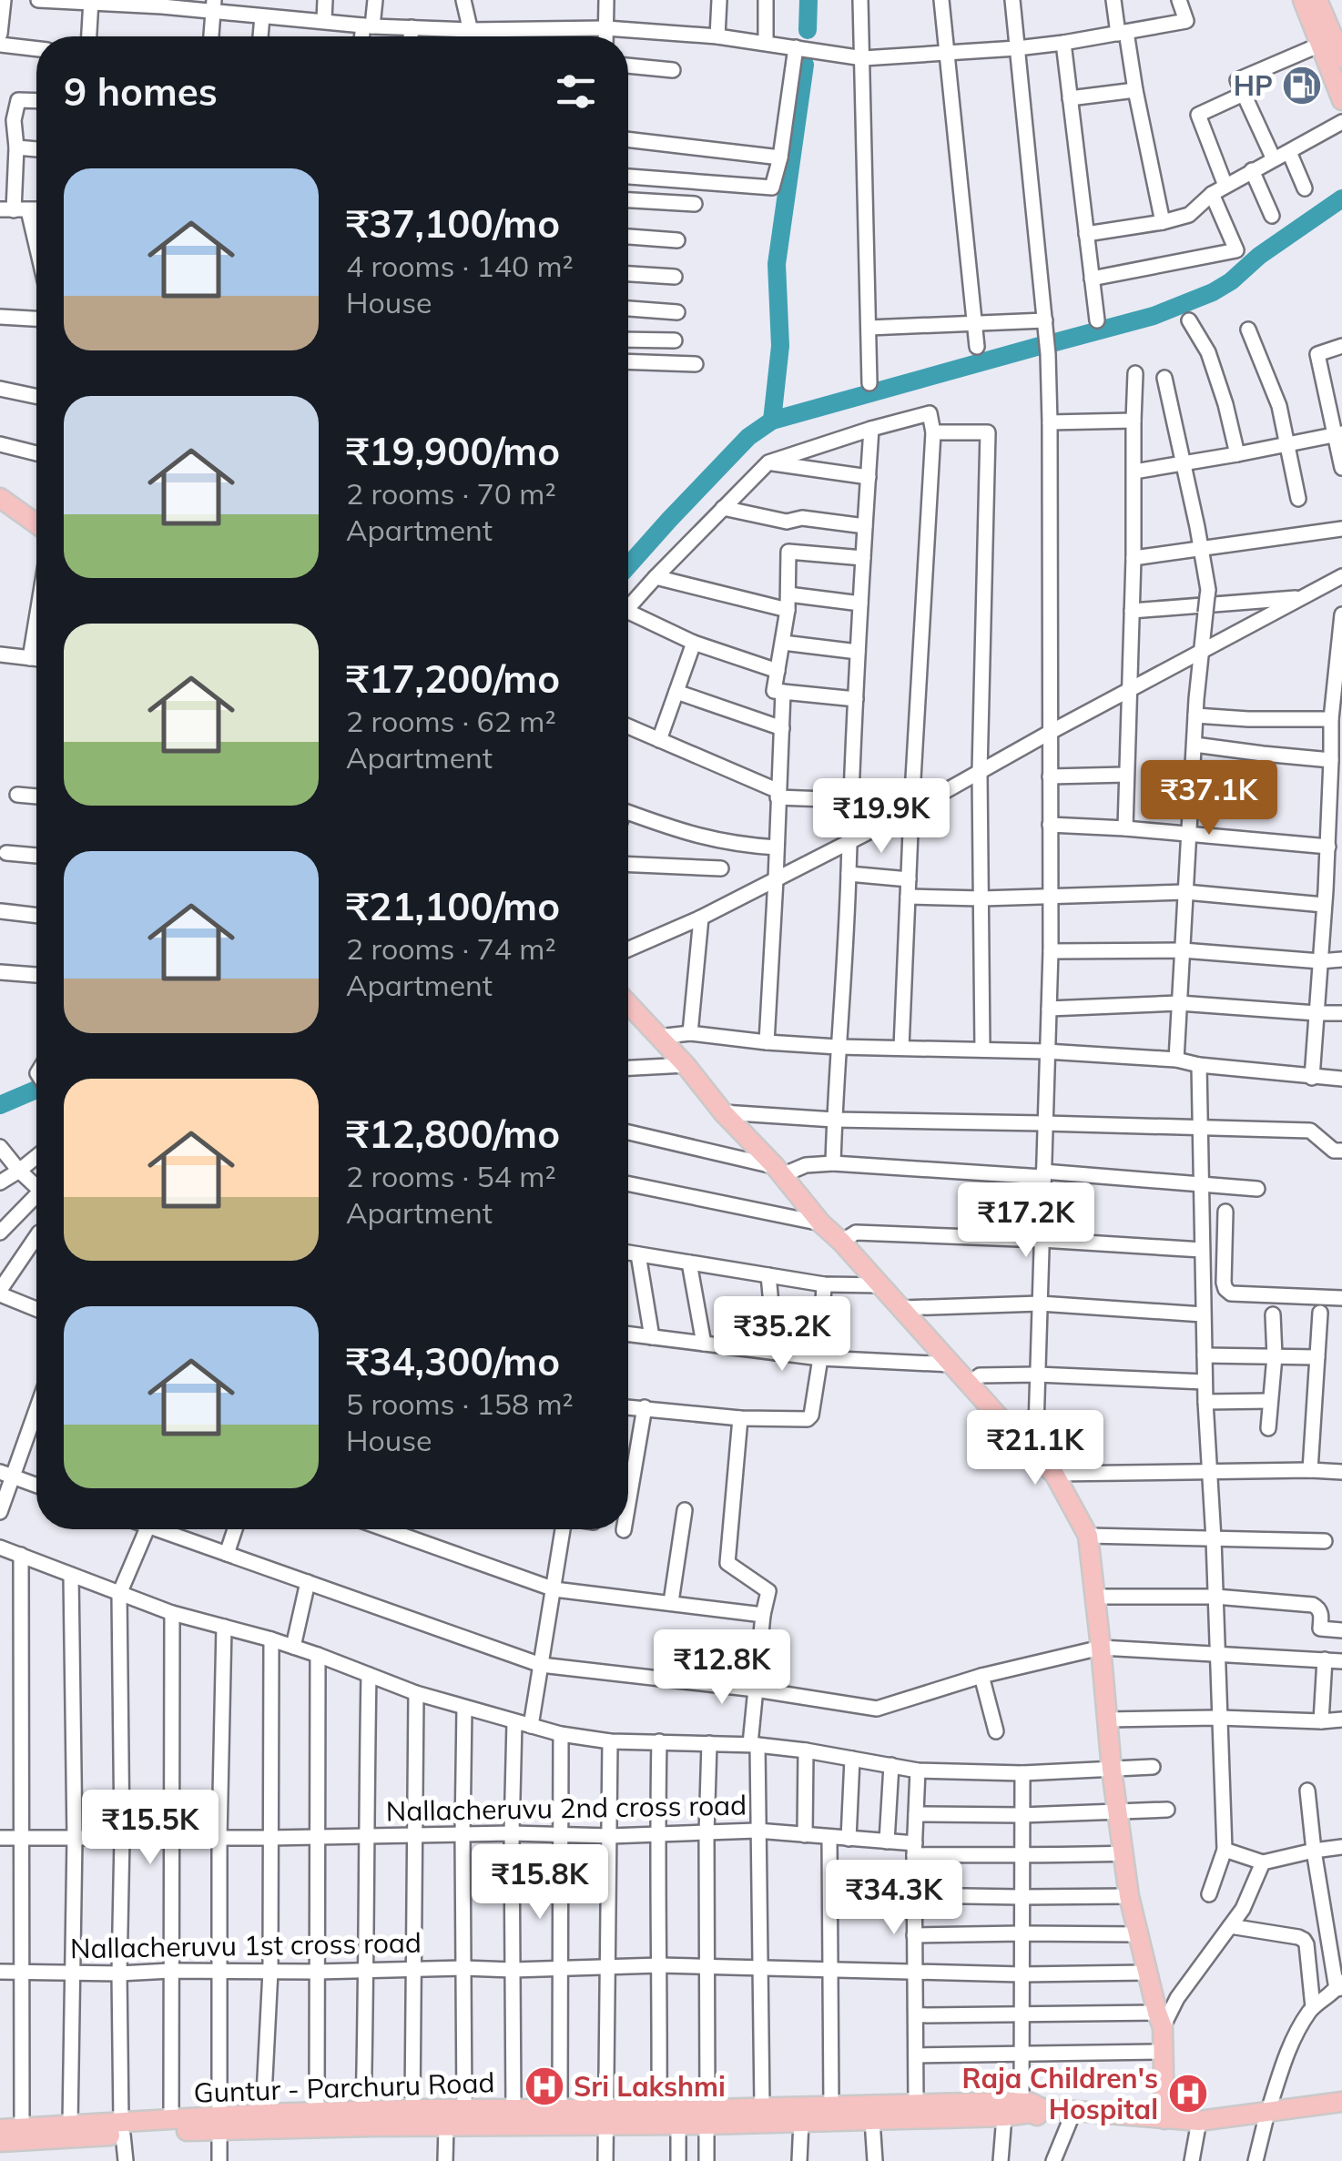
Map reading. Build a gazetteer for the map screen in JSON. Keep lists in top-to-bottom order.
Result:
{
  "streets": {
    "main road": ["Guntur - Parchuru Road"],
    "street": ["Nallacheruvu 2nd cross road", "Nallacheruvu 1st cross road"]
  },
  "places": {
    "fuel station": ["HP"],
    "hospital": ["Sri Lakshmi", "Raja Children's Hospital"]
  },
  "page": {
    "heading": "9 homes",
    "list": [
      {
        "name": "₹37,100/mo",
        "note": "4 rooms · 140 m² · House"
      },
      {
        "name": "₹19,900/mo",
        "note": "2 rooms · 70 m² · Apartment"
      },
      {
        "name": "₹17,200/mo",
        "note": "2 rooms · 62 m² · Apartment"
      },
      {
        "name": "₹21,100/mo",
        "note": "2 rooms · 74 m² · Apartment"
      },
      {
        "name": "₹12,800/mo",
        "note": "2 rooms · 54 m² · Apartment"
      },
      {
        "name": "₹34,300/mo",
        "note": "5 rooms · 158 m² · House"
      }
    ],
    "price": [
      "₹37.1K",
      "₹19.9K",
      "₹17.2K",
      "₹35.2K",
      "₹21.1K",
      "₹12.8K",
      "₹15.5K",
      "₹15.8K",
      "₹34.3K"
    ]
  }
}
